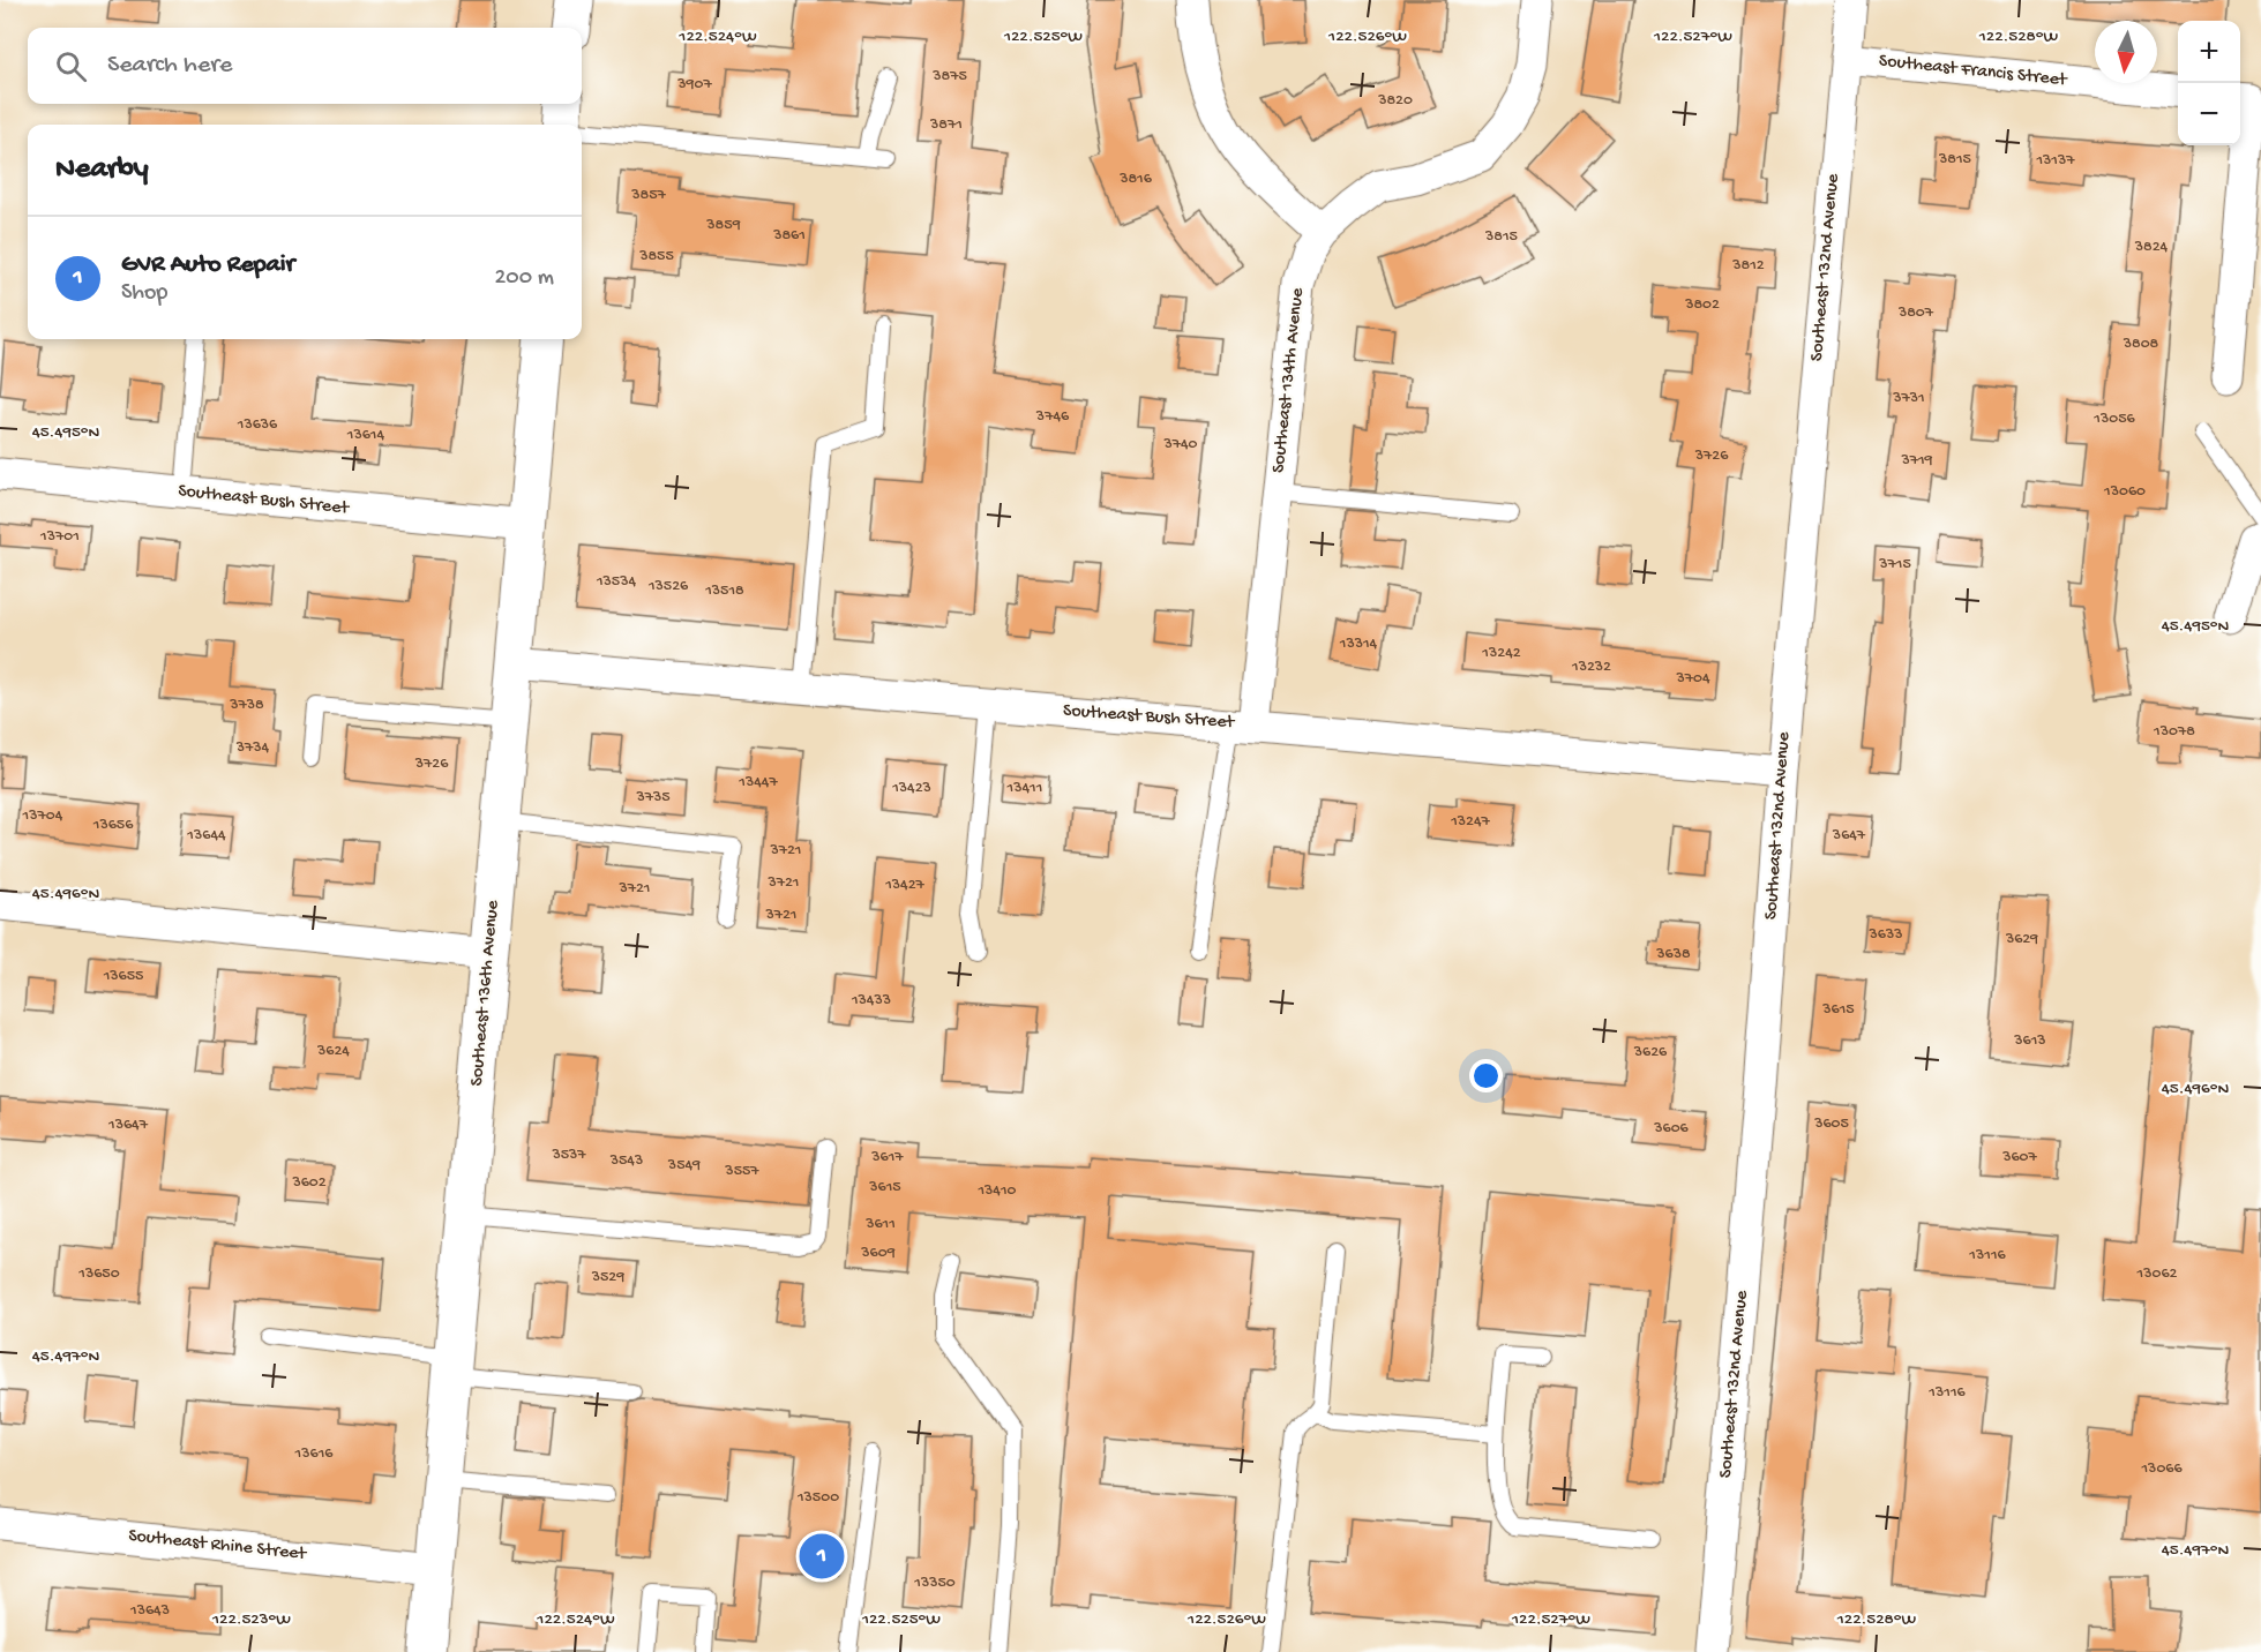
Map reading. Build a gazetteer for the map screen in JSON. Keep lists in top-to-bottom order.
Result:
{
  "streets": {
    "street": [
      "Southeast Francis Street",
      "Southeast 132nd Avenue",
      "Southeast 134th Avenue",
      "Southeast Bush Street",
      "Southeast 136th Avenue",
      "Southeast Rhine Street"
    ]
  },
  "crossings": [
    ["Southeast Francis Street", "Southeast 132nd Avenue"],
    ["Southeast 132nd Avenue", "Southeast Bush Street"],
    ["Southeast 134th Avenue", "Southeast Bush Street"],
    ["Southeast Bush Street", "Southeast 136th Avenue"],
    ["Southeast 136th Avenue", "Southeast Rhine Street"]
  ],
  "house_numbers": [
    "3875",
    "3907",
    "3820",
    "3871",
    "3815",
    "13137",
    "3816",
    "3857",
    "3859",
    "3861",
    "3815",
    "3824",
    "3855",
    "3812",
    "3802",
    "3807",
    "3808",
    "3731",
    "3746",
    "13056",
    "13636",
    "13614",
    "3740",
    "3726",
    "3719",
    "13060",
    "13701",
    "3715",
    "13534",
    "13526",
    "13518",
    "13314",
    "13242",
    "13232",
    "3704",
    "3738",
    "13078",
    "3734",
    "3726",
    "13447",
    "13423",
    "13411",
    "3735",
    "13704",
    "13247",
    "13656",
    "13644",
    "3647",
    "3721",
    "3721",
    "13427",
    "3721",
    "3721",
    "3633",
    "3629",
    "3638",
    "13655",
    "13433",
    "3615",
    "3613",
    "3624",
    "3626",
    "3605",
    "13647",
    "3606",
    "3537",
    "3617",
    "3607",
    "3543",
    "3549",
    "3557",
    "3602",
    "3615",
    "13410",
    "3611",
    "3609",
    "13116",
    "13650",
    "13062",
    "3529",
    "13116",
    "13616",
    "13066",
    "13500",
    "13350",
    "13643"
  ],
  "north": "bottom",
  "page": {
    "map_buttons": ["+", "−"],
    "search": "Search here",
    "heading": "Nearby",
    "list": [
      {
        "mark": "1",
        "name": "GVR Auto Repair",
        "note": "Shop",
        "value": "200 m"
      }
    ],
    "pins": "1"
  },
  "coordinates": [
    "122.524°W",
    "122.525°W",
    "122.526°W",
    "122.527°W",
    "122.528°W",
    "45.495°N",
    "45.496°N",
    "45.497°N",
    "122.523°W"
  ]
}
